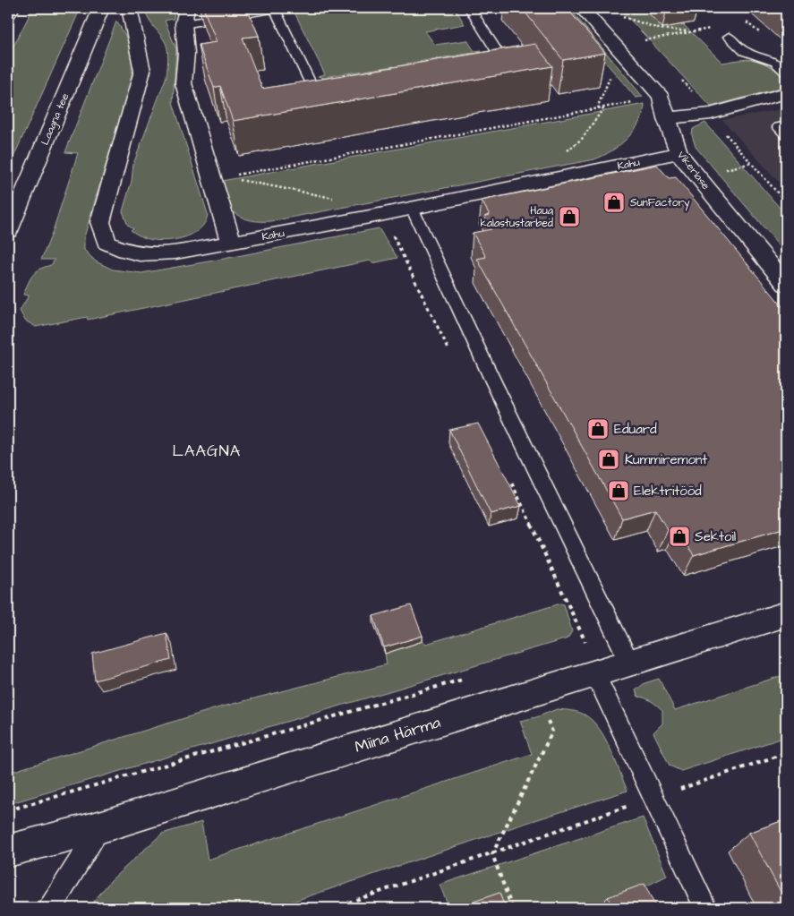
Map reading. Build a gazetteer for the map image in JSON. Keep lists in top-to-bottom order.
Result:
{
  "streets": {
    "street": [
      "Laagna tee",
      "Kahu",
      "Vikerlase",
      "Miina Härma"
    ]
  },
  "crossings": [
    ["Kahu", "Vikerlase"]
  ],
  "districts": ["LAAGNA"],
  "places": {
    "shop": [
      "SunFactory",
      "Haug kalastustarbed",
      "Eduard",
      "Kummiremont",
      "Elektritööd",
      "Sektoil"
    ]
  }
}
